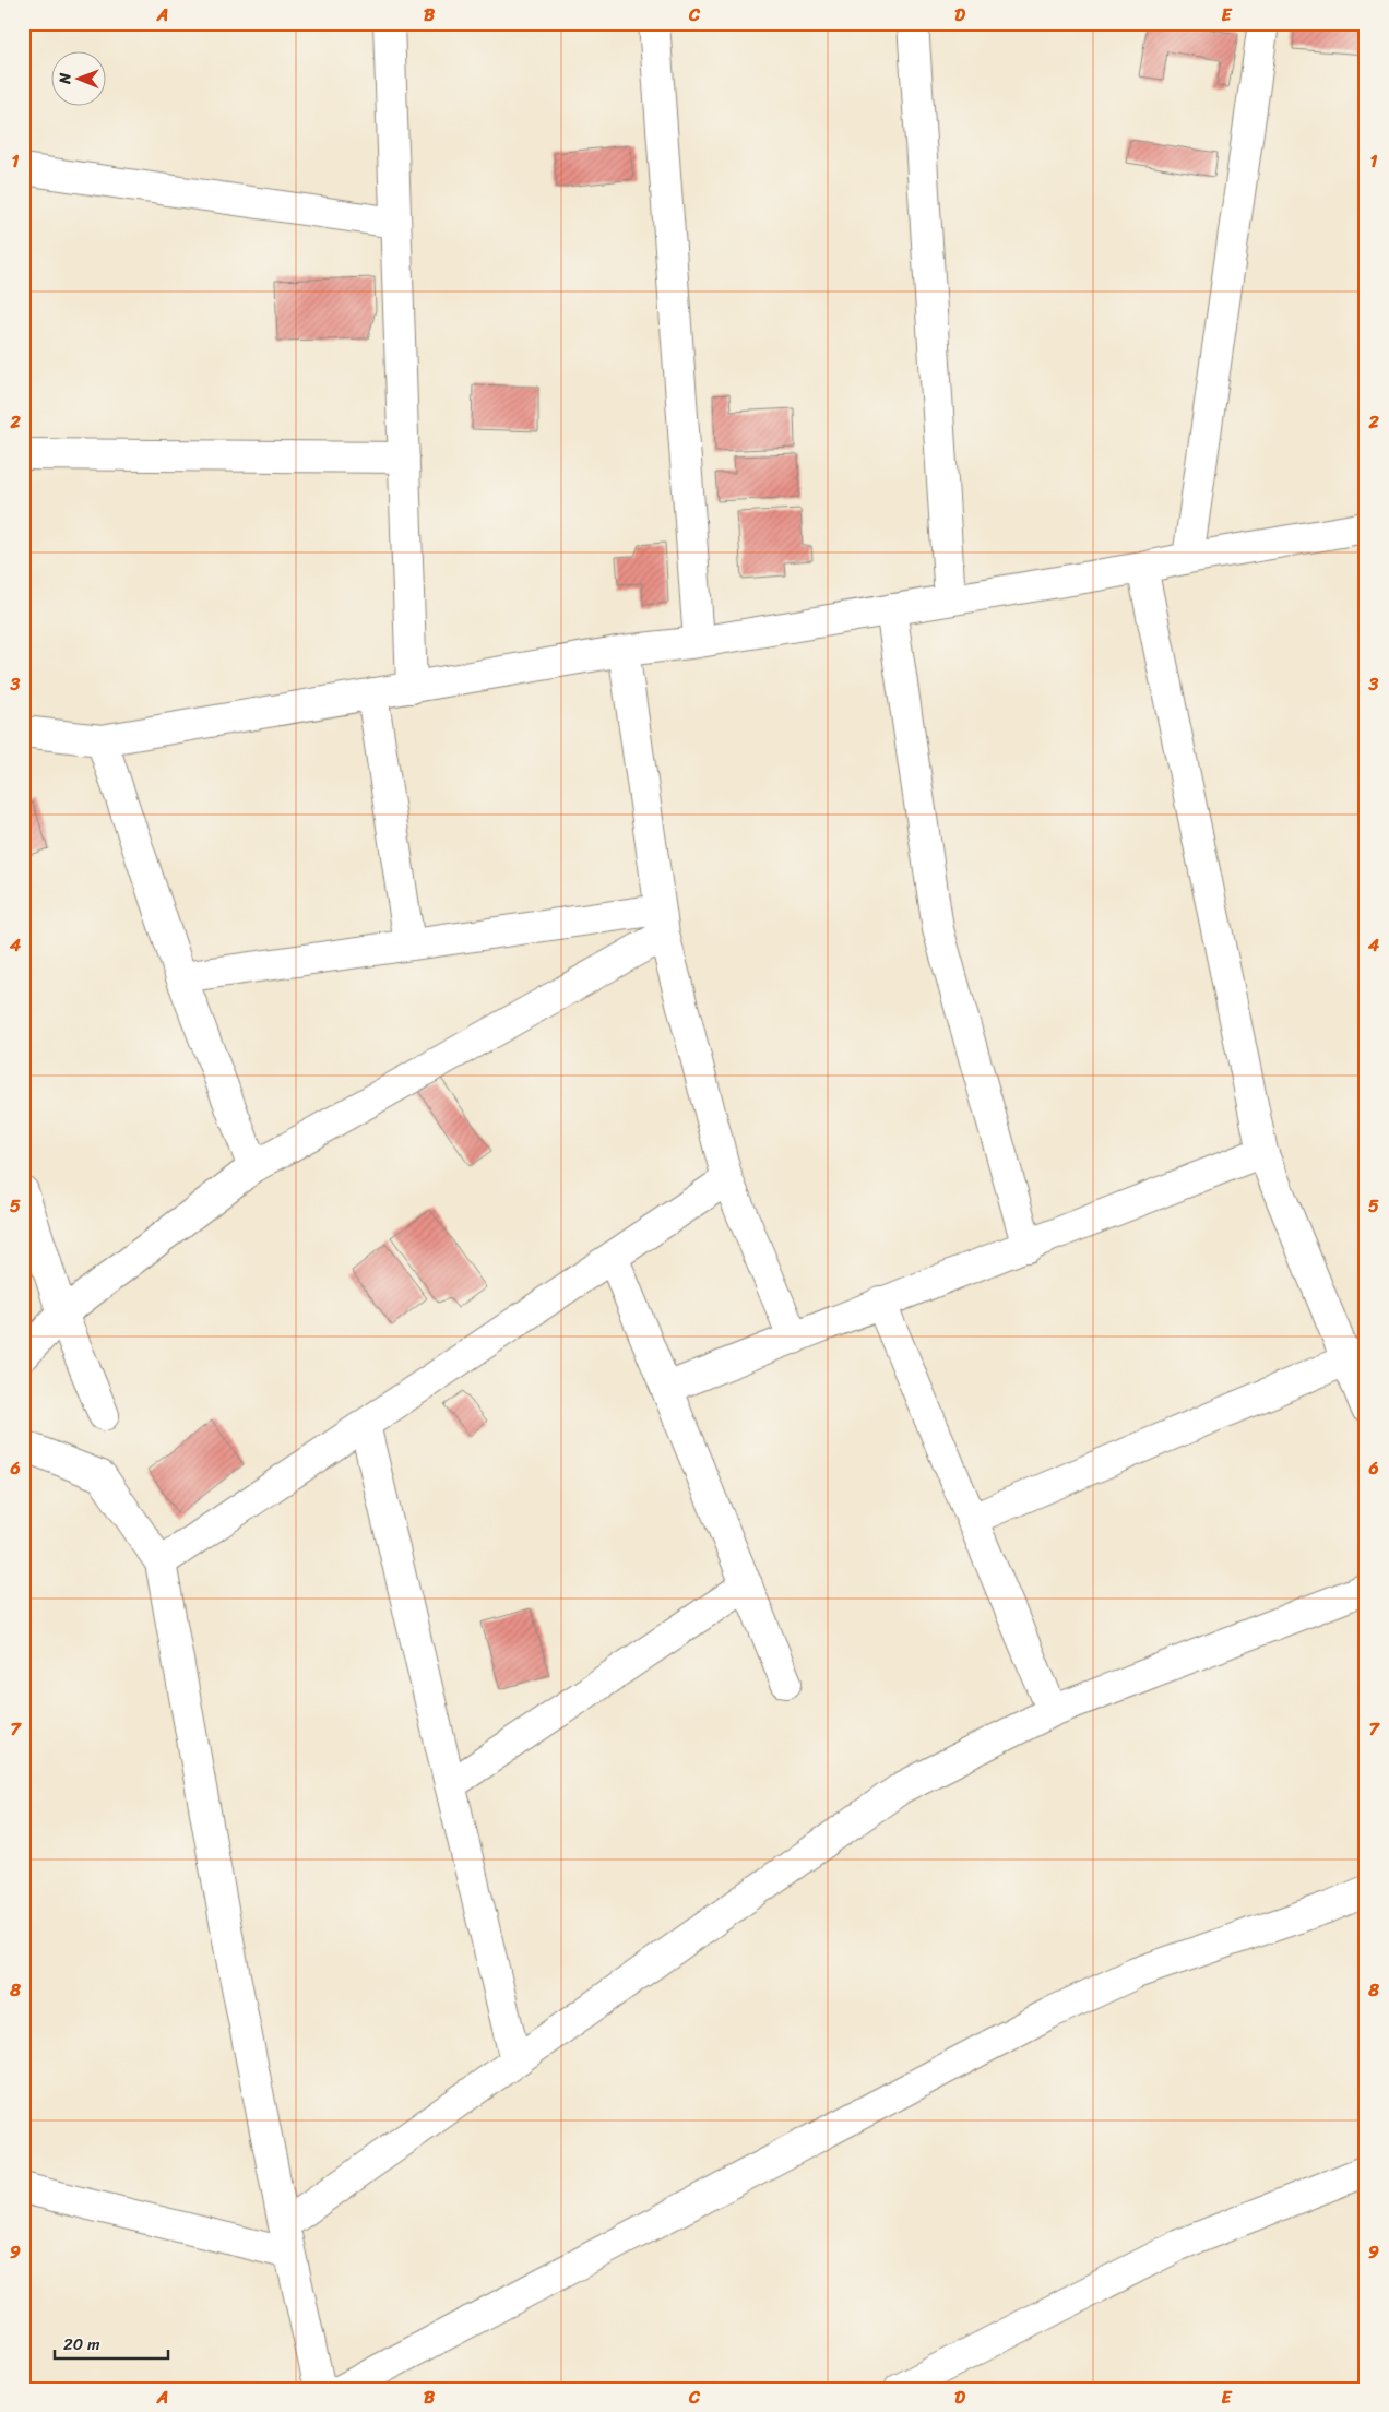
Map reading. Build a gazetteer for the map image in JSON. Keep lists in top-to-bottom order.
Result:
{
  "scale_bar": "20 m",
  "north": "left",
  "grid": {
    "columns": [
      "A",
      "B",
      "C",
      "D",
      "E"
    ],
    "rows": [
      "1",
      "2",
      "3",
      "4",
      "5",
      "6",
      "7",
      "8",
      "9"
    ]
  }
}
